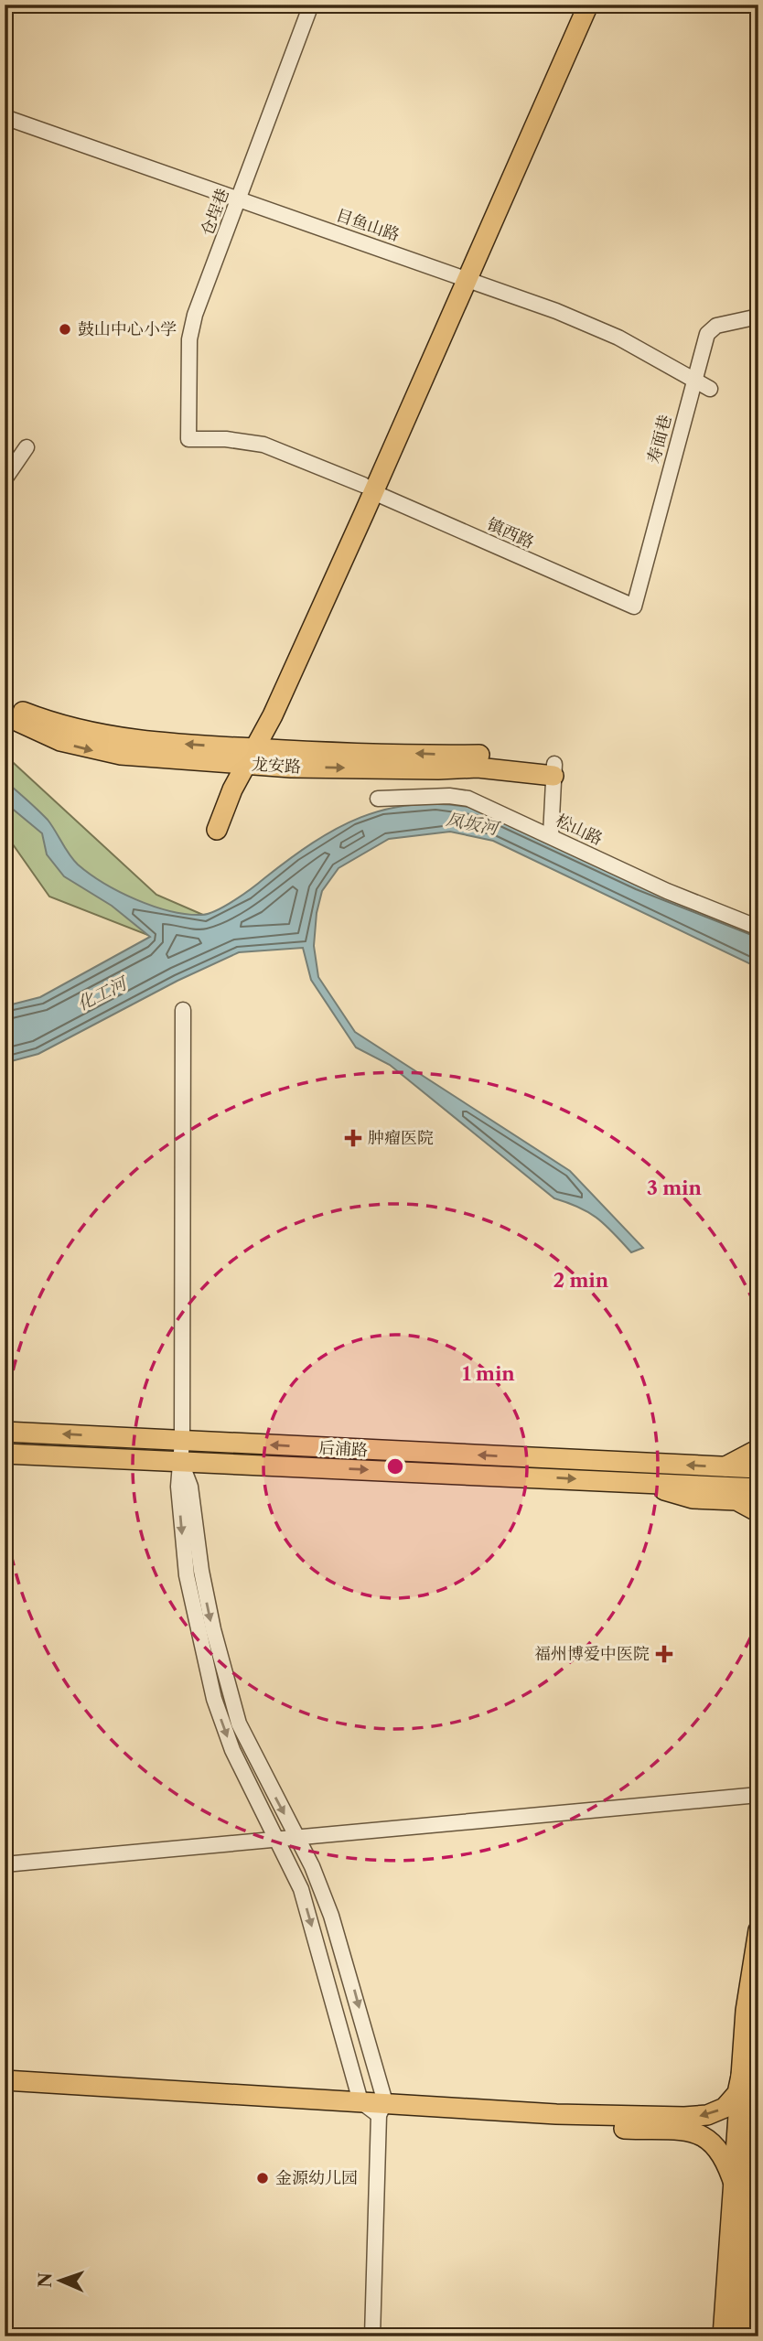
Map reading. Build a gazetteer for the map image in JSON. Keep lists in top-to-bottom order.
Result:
{
  "streets": {
    "main road": ["龙安路", "后浦路"],
    "street": [
      "仓埕巷",
      "目鱼山路",
      "寿面巷",
      "镇西路",
      "松山路"
    ]
  },
  "crossings": [
    ["仓埕巷", "目鱼山路"],
    ["仓埕巷", "镇西路"],
    ["目鱼山路", "寿面巷"],
    ["寿面巷", "镇西路"]
  ],
  "water": ["凤坂河", "化工河"],
  "places": {
    "other": ["鼓山中心小学", "金源幼儿园"],
    "health": ["肿瘤医院", "福州博爱中医院"]
  },
  "north": "left",
  "rings": ["3 min", "2 min", "1 min"]
}
